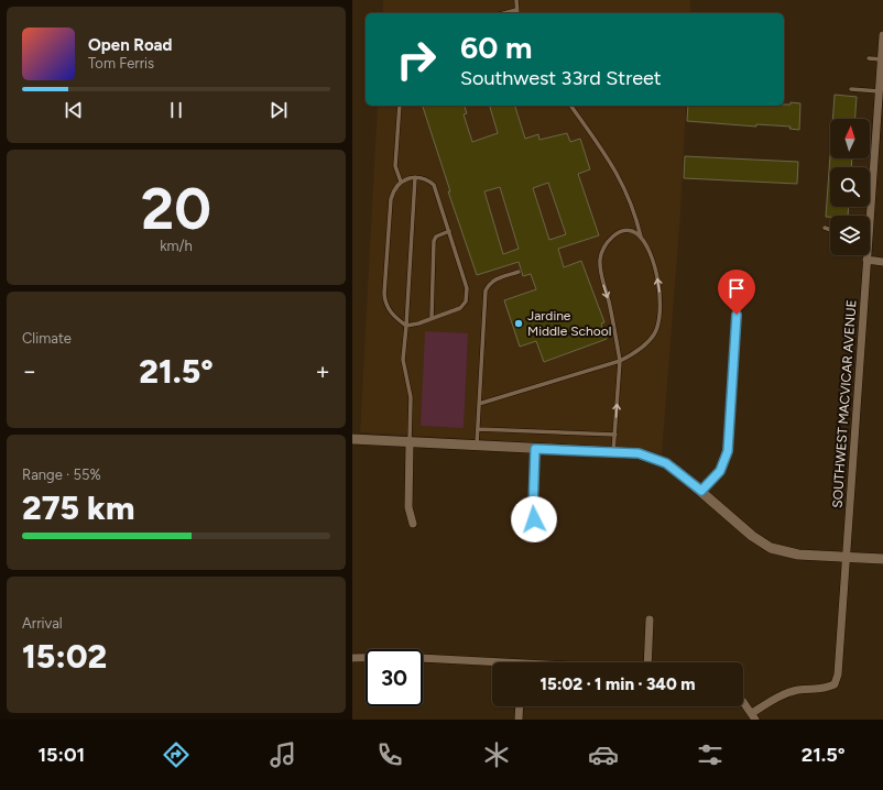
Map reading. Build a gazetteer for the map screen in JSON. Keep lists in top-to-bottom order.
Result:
{
  "streets": {
    "street": ["SOUTHWEST MACVICAR AVENUE"]
  },
  "places": ["Jardine Middle School"],
  "north": "top",
  "page": {
    "turn": ["60 m", "Southwest 33rd Street"],
    "song": ["Open Road", "Tom Ferris"],
    "tile": [
      ["20", "km/h"],
      "Climate",
      ["Range · 55%", "275 km"],
      ["Arrival", "15:02"]
    ],
    "heat": ["−", "21.5°", "+"],
    "limit": "30",
    "trip": "15:02 · 1 min · 340 m",
    "tabs": ["15:01", "21.5°"]
  }
}
